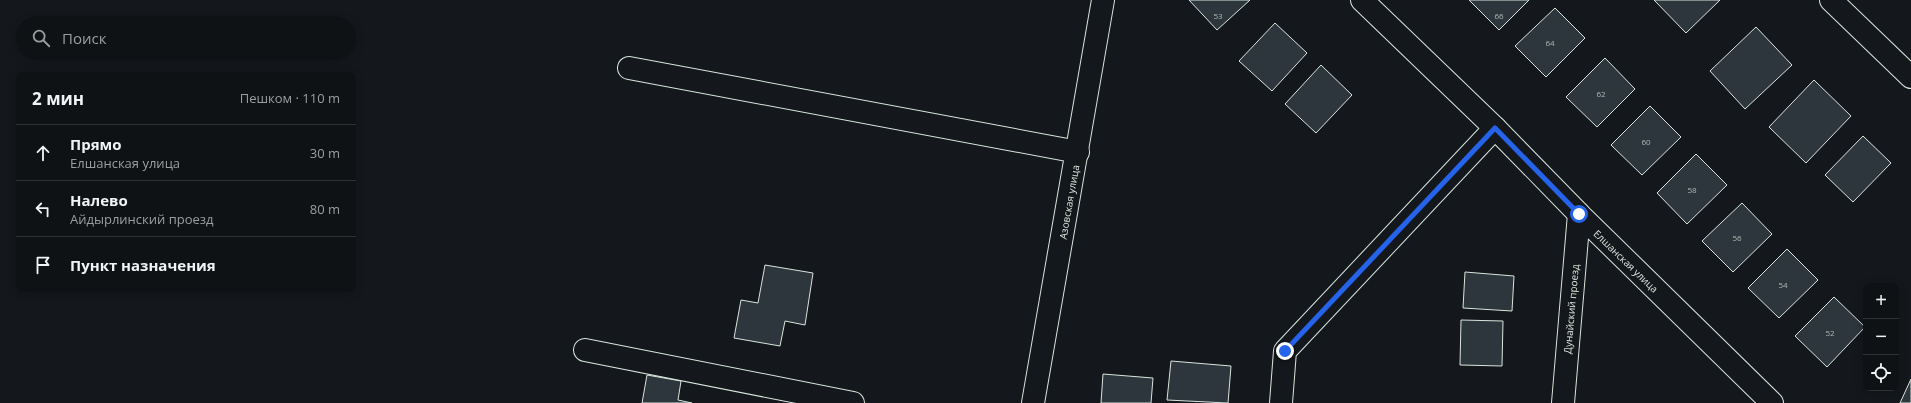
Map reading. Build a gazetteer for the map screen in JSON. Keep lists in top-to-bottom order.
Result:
{
  "streets": {
    "street": ["Азовская улица", "Елшанская улица", "Дунайский проезд"]
  },
  "crossings": [
    ["Елшанская улица", "Дунайский проезд"]
  ],
  "house_numbers": [
    "53",
    "66",
    "64",
    "62",
    "60",
    "58",
    "56",
    "54",
    "52"
  ],
  "page": {
    "search": "Поиск",
    "heading": ["2 мин", "Пешком · 110 m"],
    "list": [
      ["Прямо", "Елшанская улица", "30 m"],
      ["Налево", "Айдырлинский проезд", "80 m"],
      "Пункт назначения"
    ],
    "map_buttons": ["+", "−"]
  }
}
